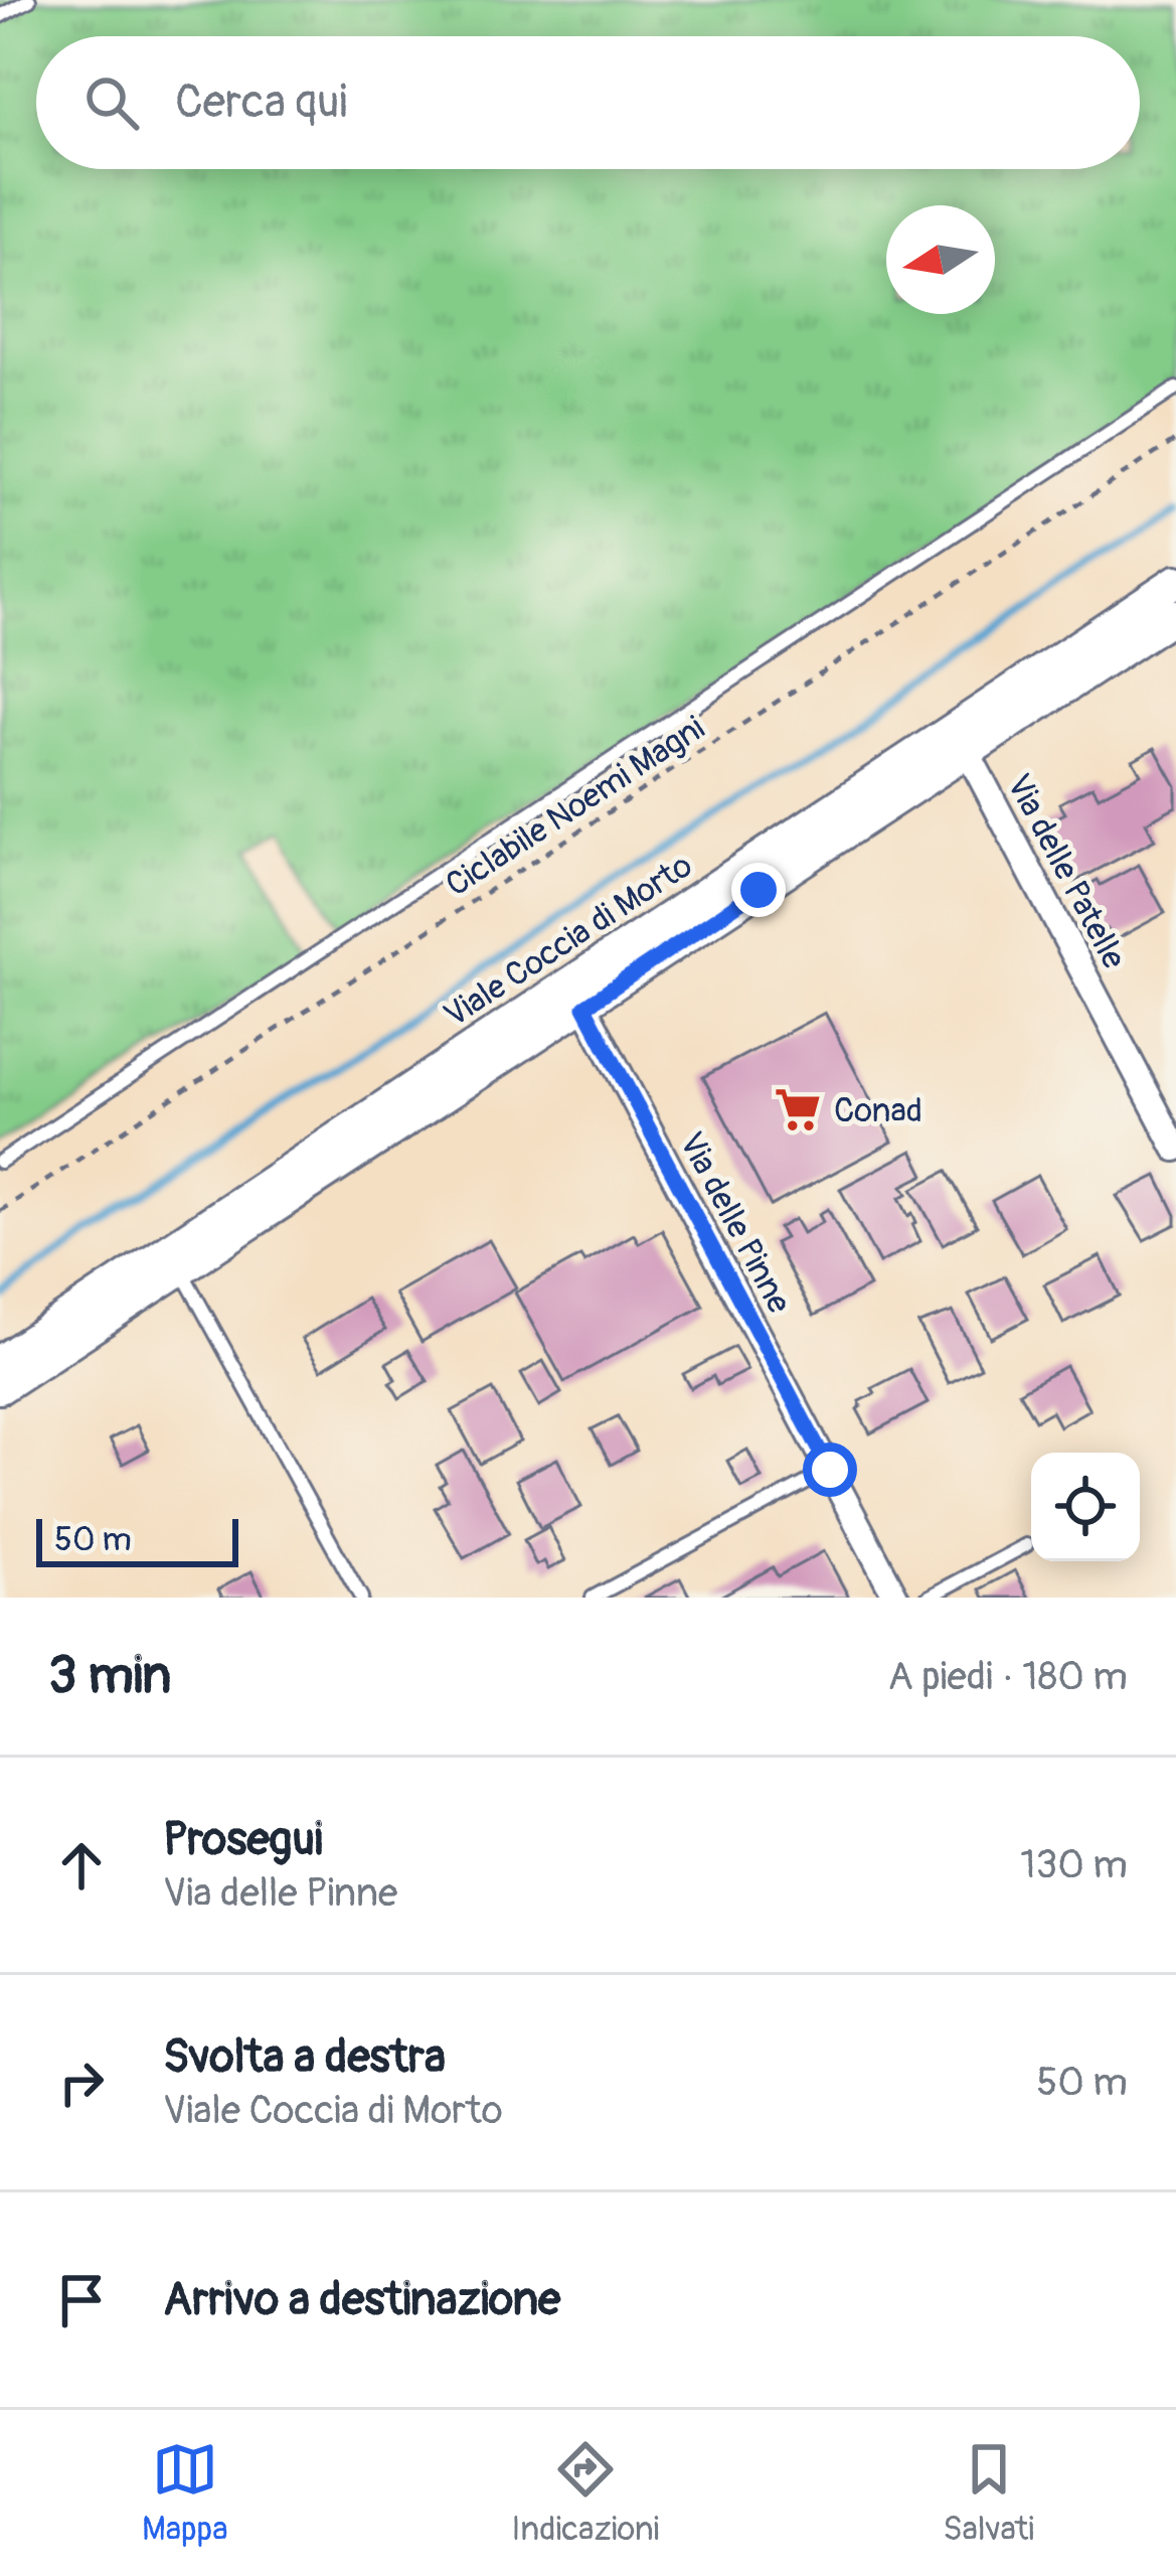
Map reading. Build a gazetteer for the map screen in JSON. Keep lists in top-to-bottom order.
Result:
{
  "streets": {
    "street": ["Via delle Patelle", "Viale Coccia di Morto", "Via delle Pinne"],
    "path": ["Ciclabile Noemi Magni"]
  },
  "crossings": [
    ["Via delle Patelle", "Viale Coccia di Morto"],
    ["Viale Coccia di Morto", "Via delle Pinne"]
  ],
  "places": {
    "supermarket": ["Conad"]
  },
  "scale_bar": "50 m",
  "north": "left",
  "page": {
    "search": "Cerca qui",
    "scale": "50 m",
    "heading": ["3 min", "A piedi · 180 m"],
    "list": [
      ["Prosegui", "Via delle Pinne", "130 m"],
      ["Svolta a destra", "Viale Coccia di Morto", "50 m"],
      "Arrivo a destinazione"
    ],
    "nav": ["Mappa", "Indicazioni", "Salvati"]
  }
}
